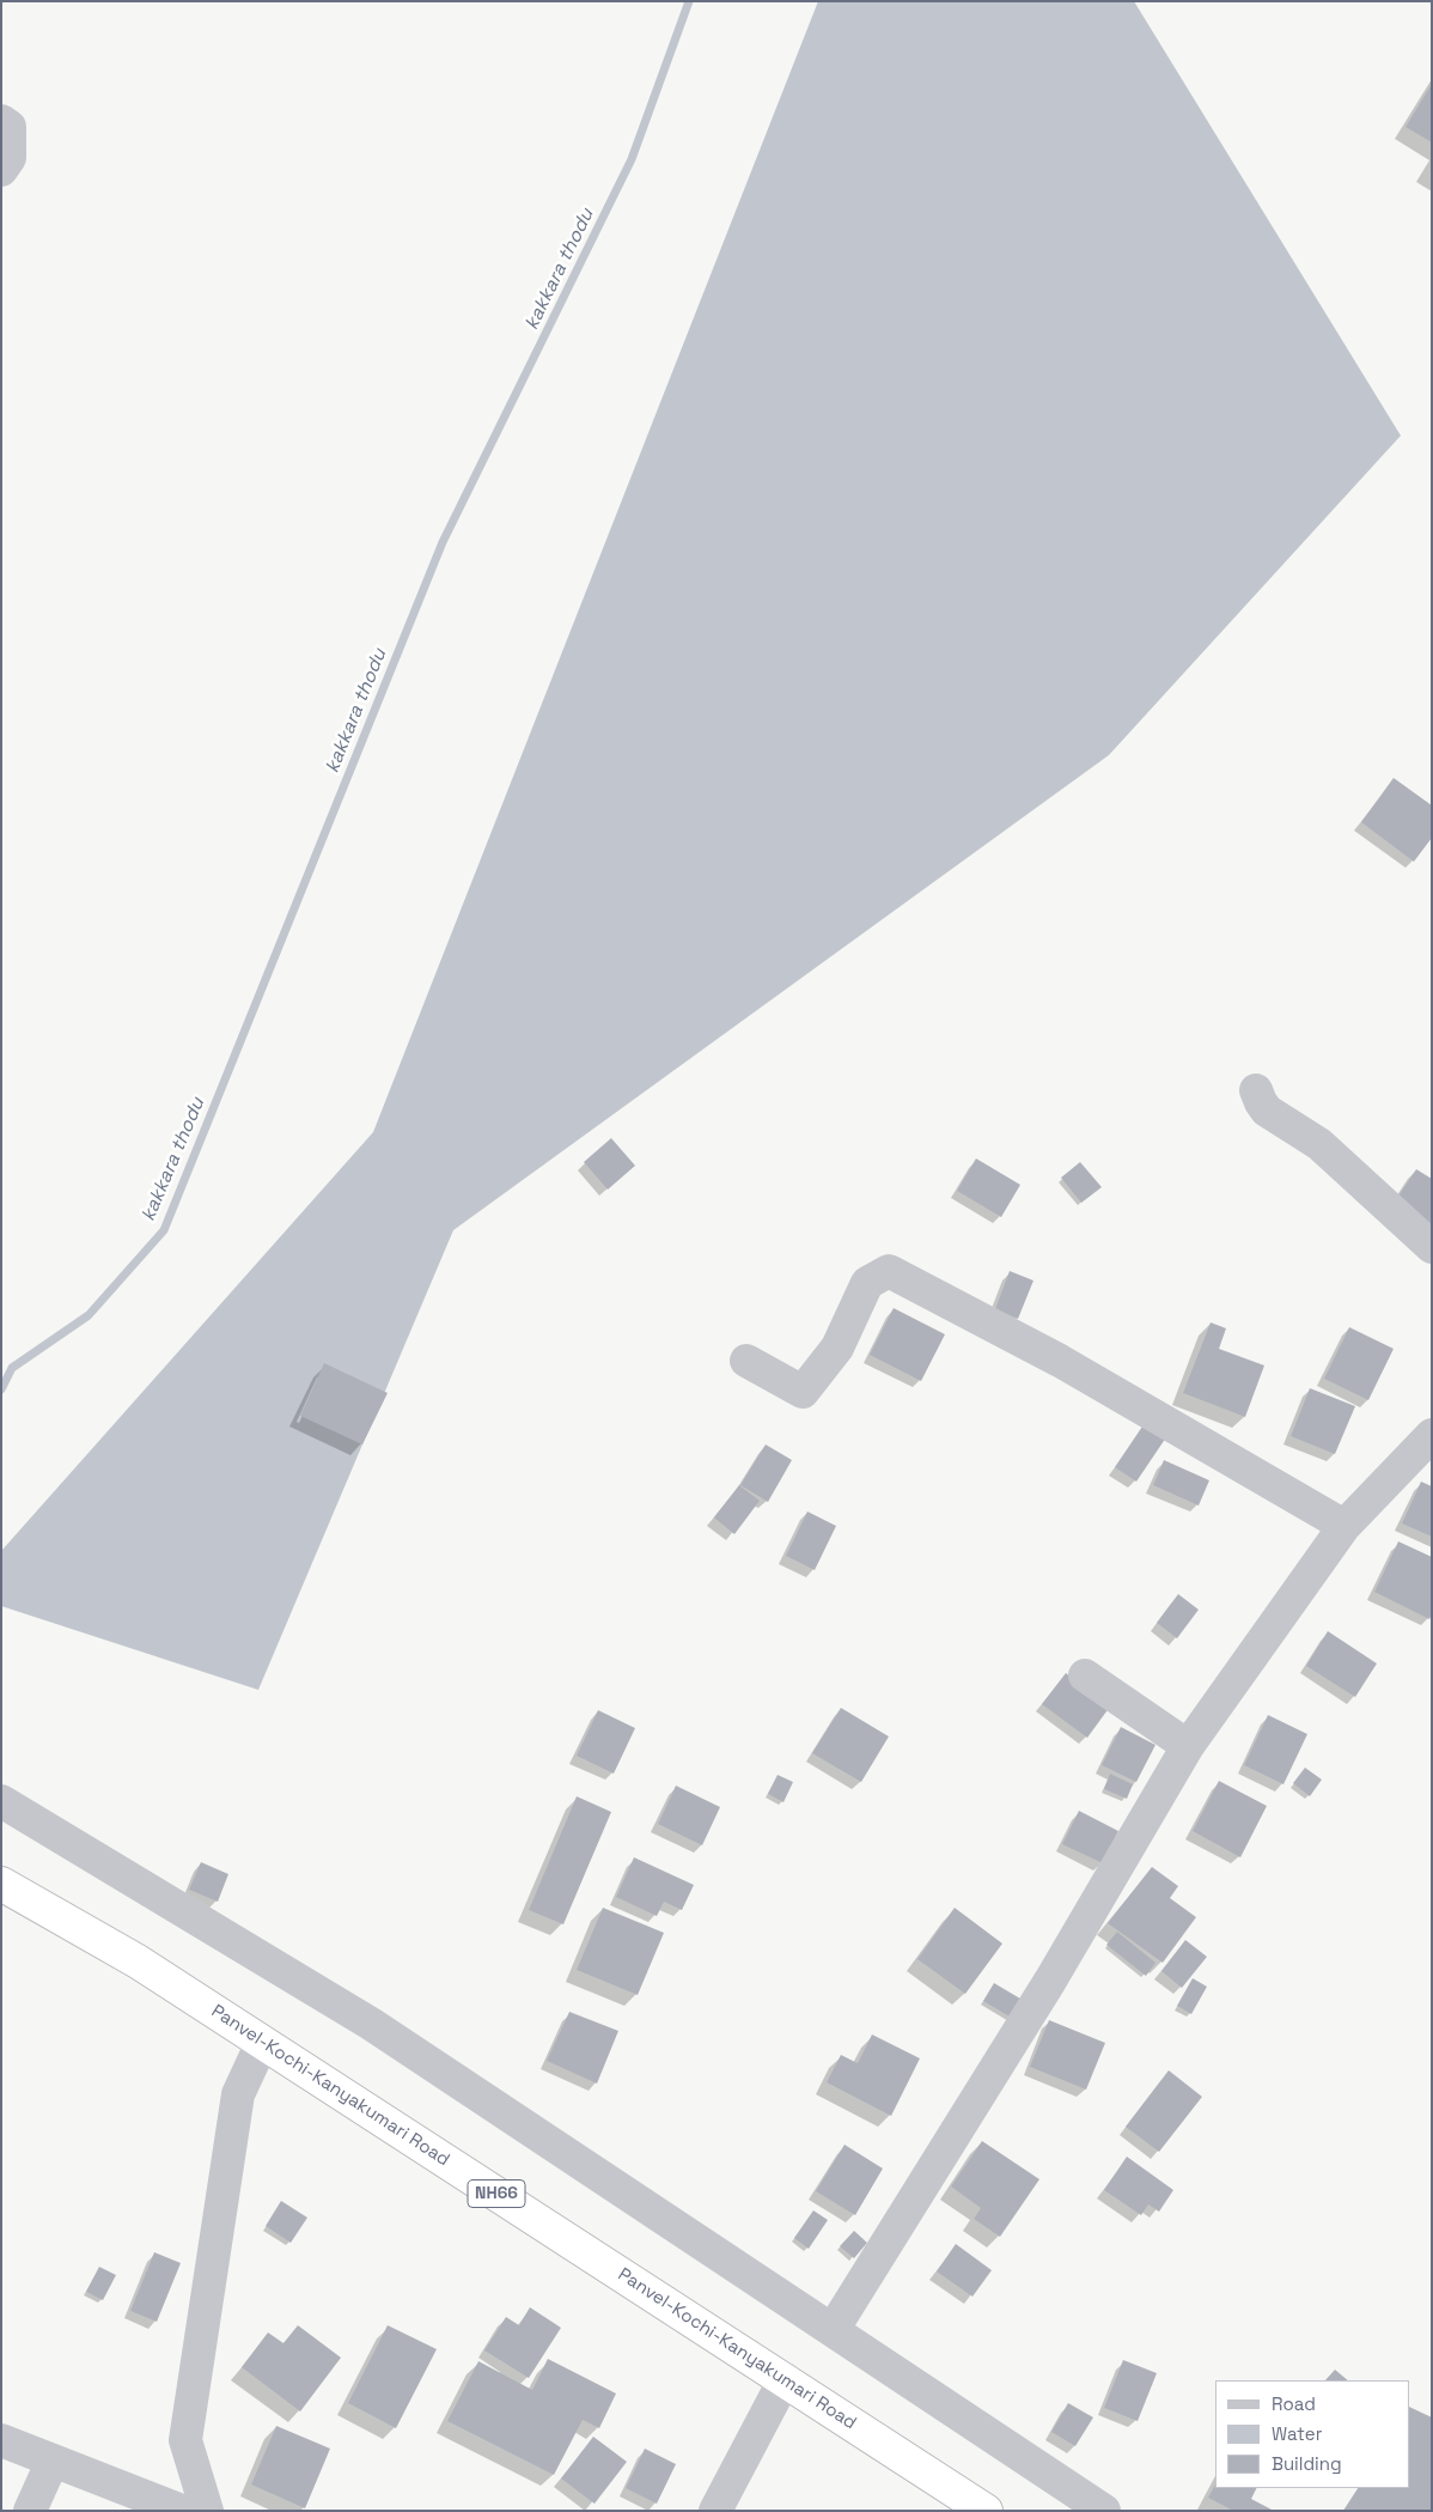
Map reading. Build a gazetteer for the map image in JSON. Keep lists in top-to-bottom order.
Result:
{
  "streets": {
    "highway": ["Panvel-Kochi-Kanyakumari Road", "NH66"]
  },
  "water": ["kakkara thodu"],
  "legend": ["Road", "Water", "Building"]
}
